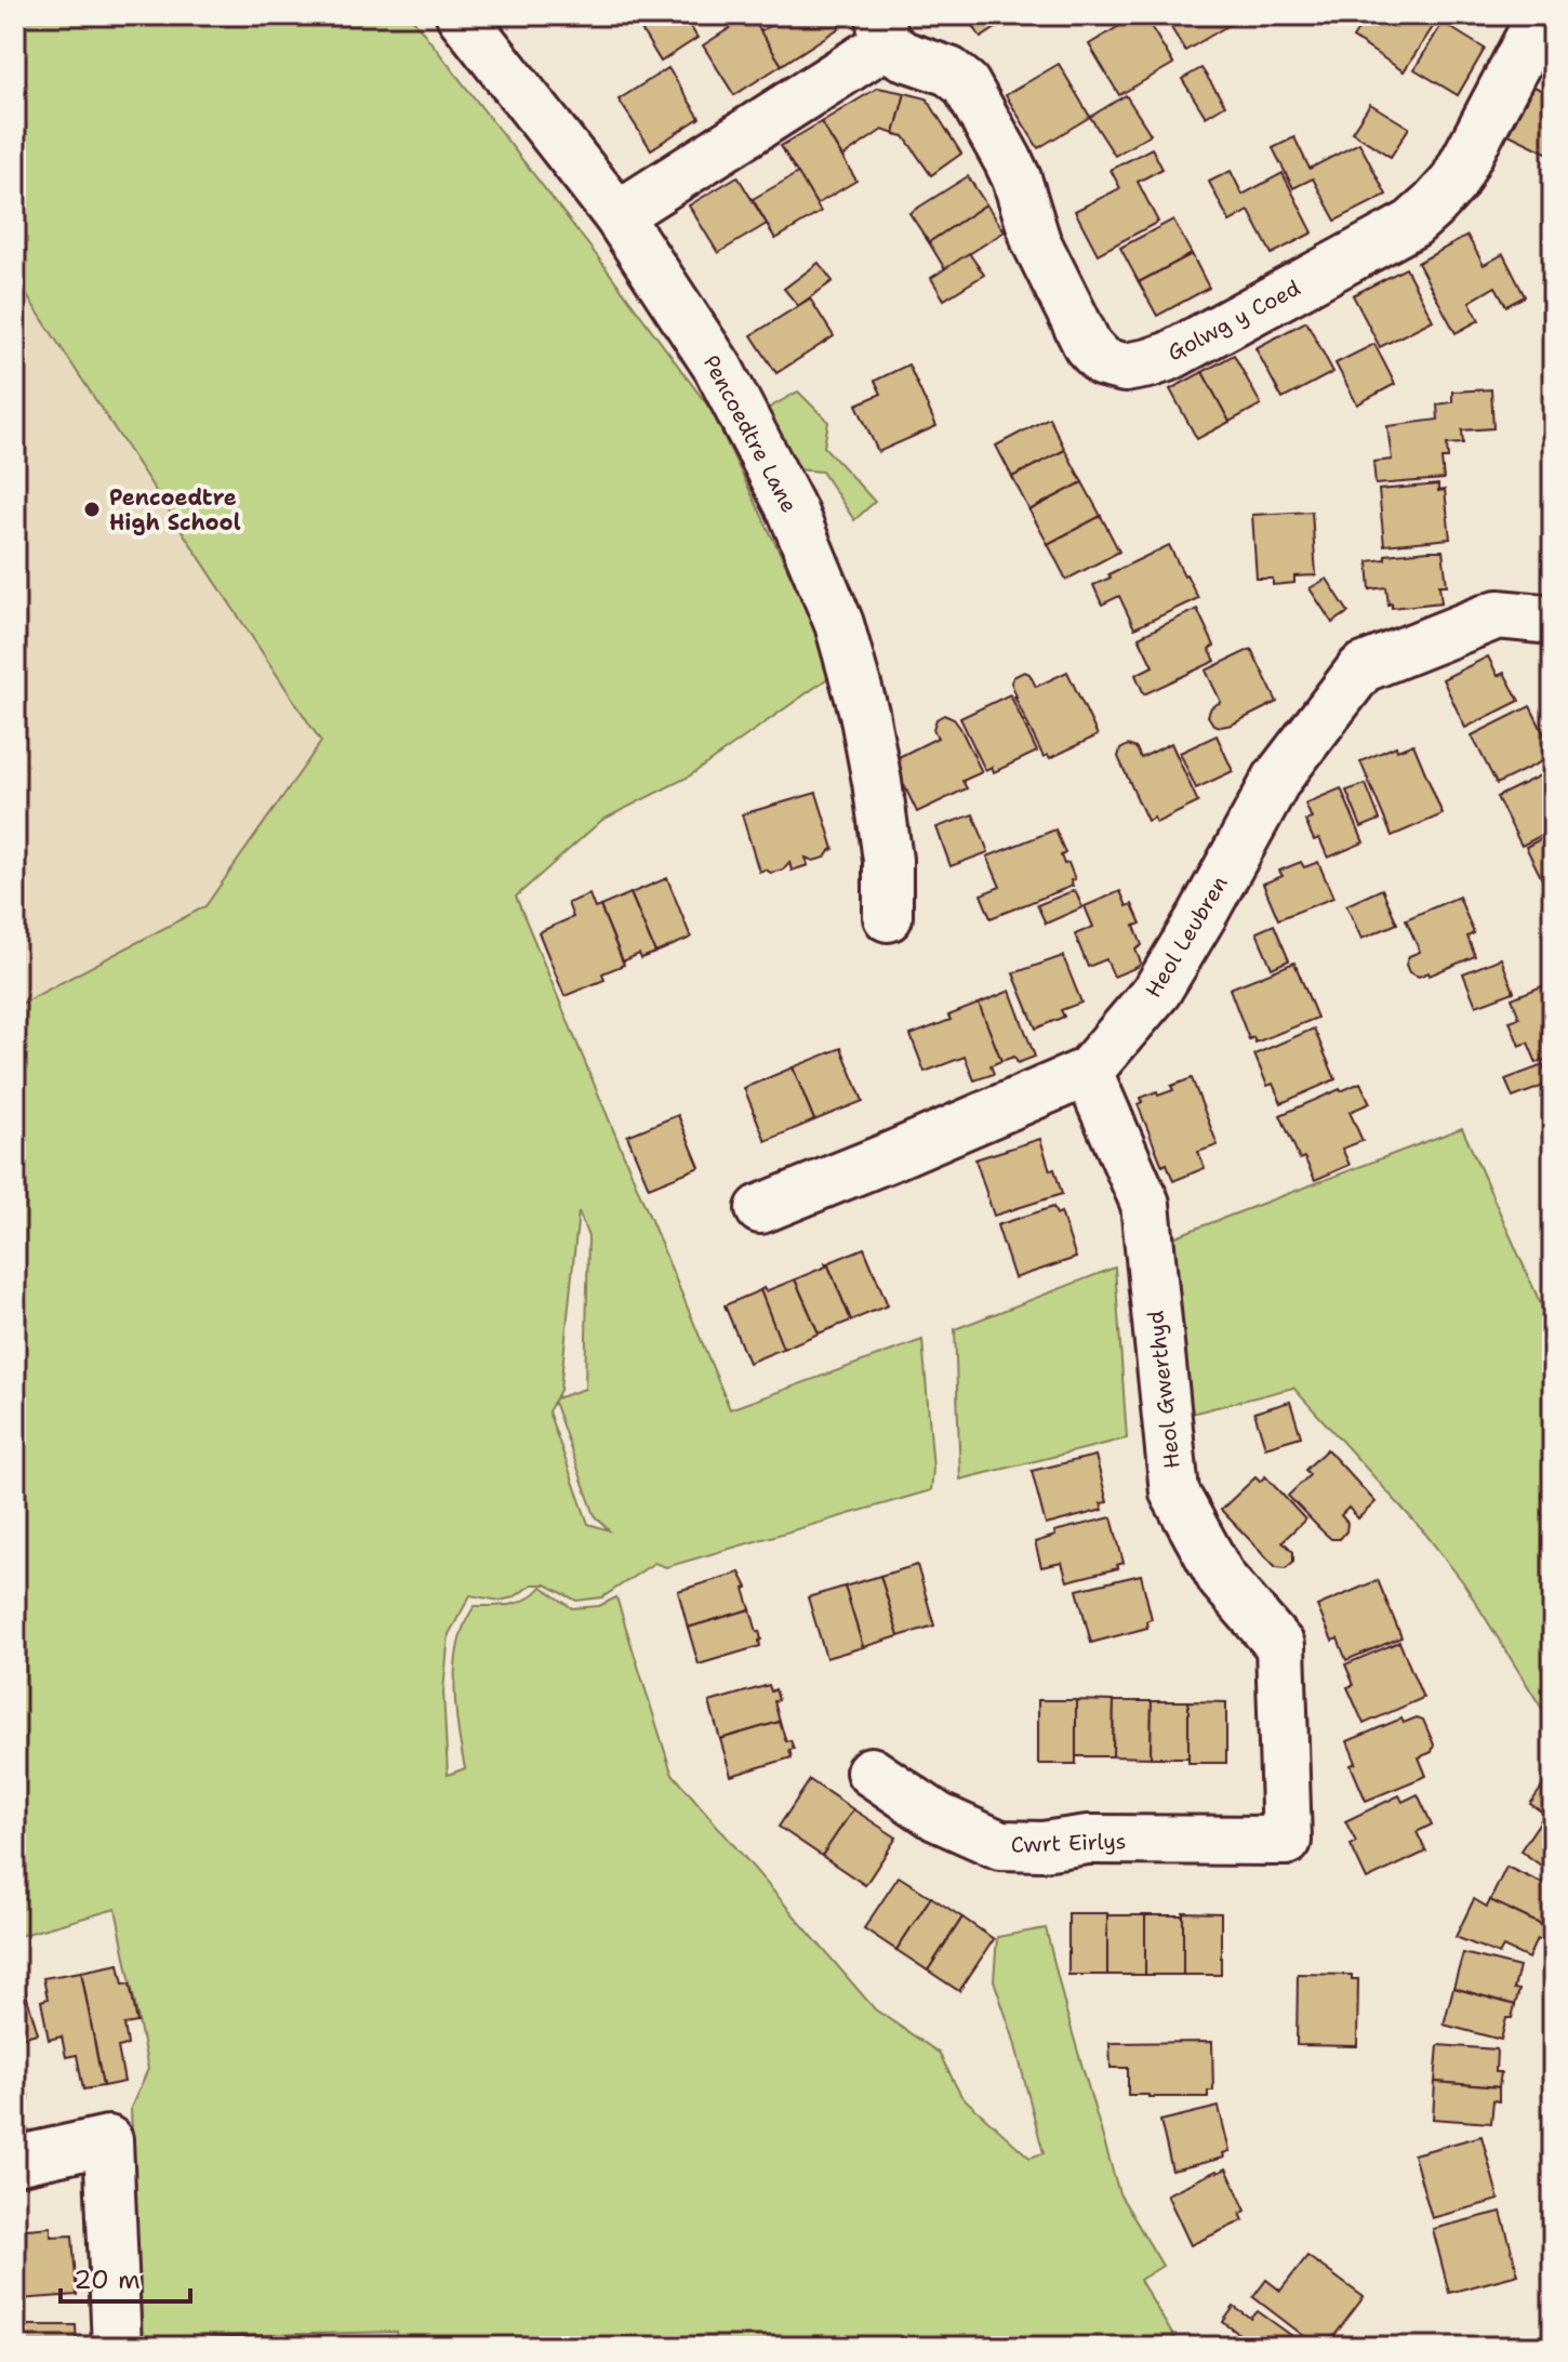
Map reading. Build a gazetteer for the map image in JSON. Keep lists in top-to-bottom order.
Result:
{
  "streets": {
    "street": [
      "Golwg y Coed",
      "Pencoedtre Lane",
      "Heol Leubren",
      "Heol Gwerthyd",
      "Cwrt Eirlys"
    ]
  },
  "crossings": [
    ["Golwg y Coed", "Pencoedtre Lane"],
    ["Heol Leubren", "Heol Gwerthyd"],
    ["Heol Gwerthyd", "Cwrt Eirlys"]
  ],
  "places": ["Pencoedtre High School"],
  "scale_bar": "20 m"
}
